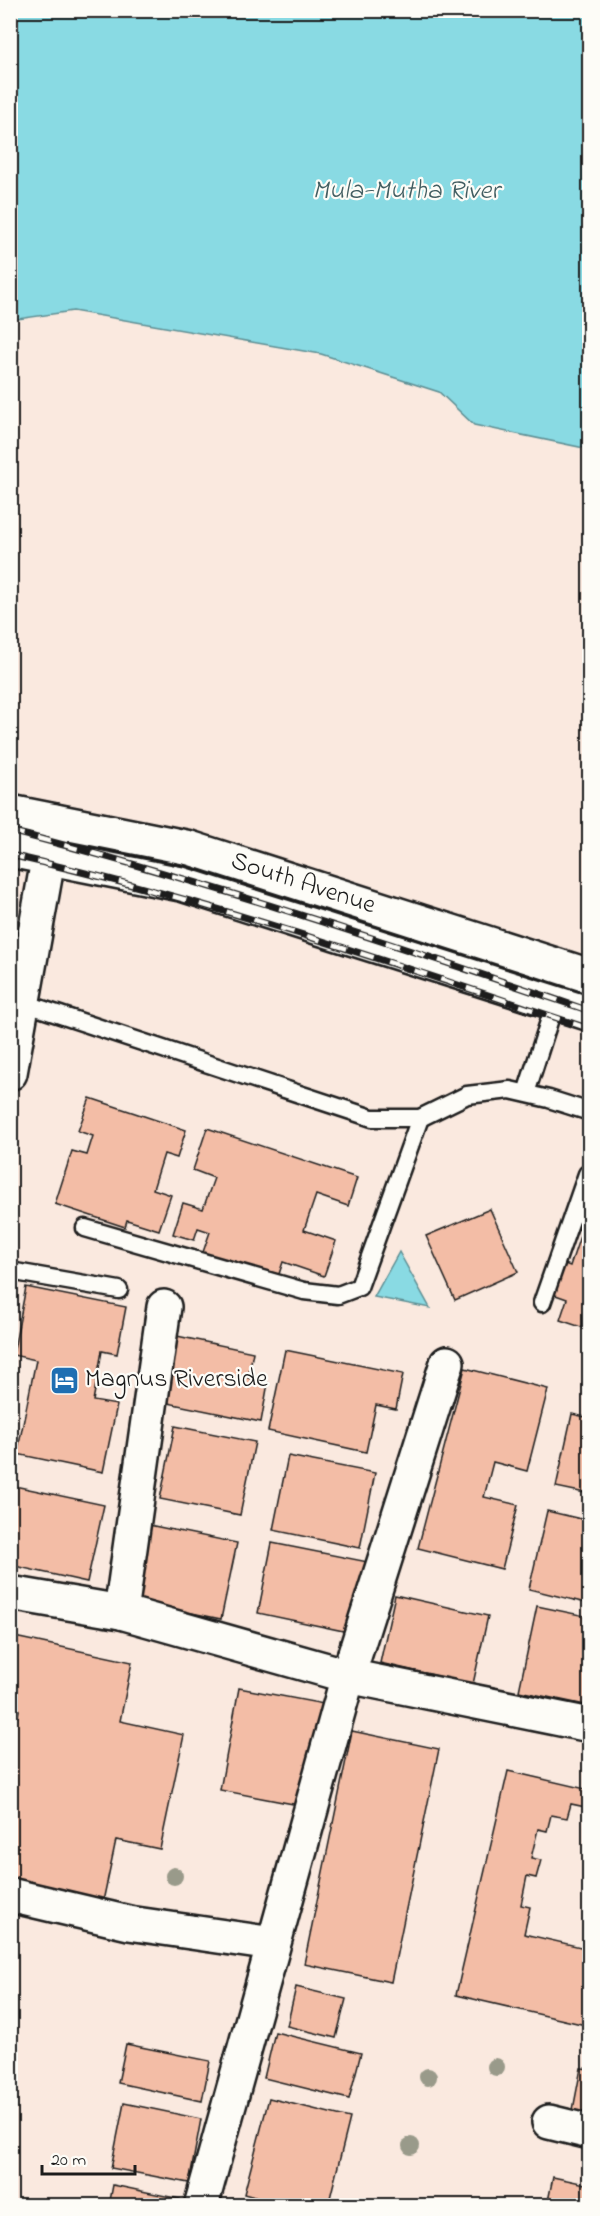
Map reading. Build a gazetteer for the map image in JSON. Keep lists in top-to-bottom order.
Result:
{
  "streets": {
    "street": ["South Avenue"]
  },
  "water": ["Mula-Mutha River"],
  "places": {
    "hotel": ["Magnus Riverside"]
  },
  "scale_bar": "20 m"
}
